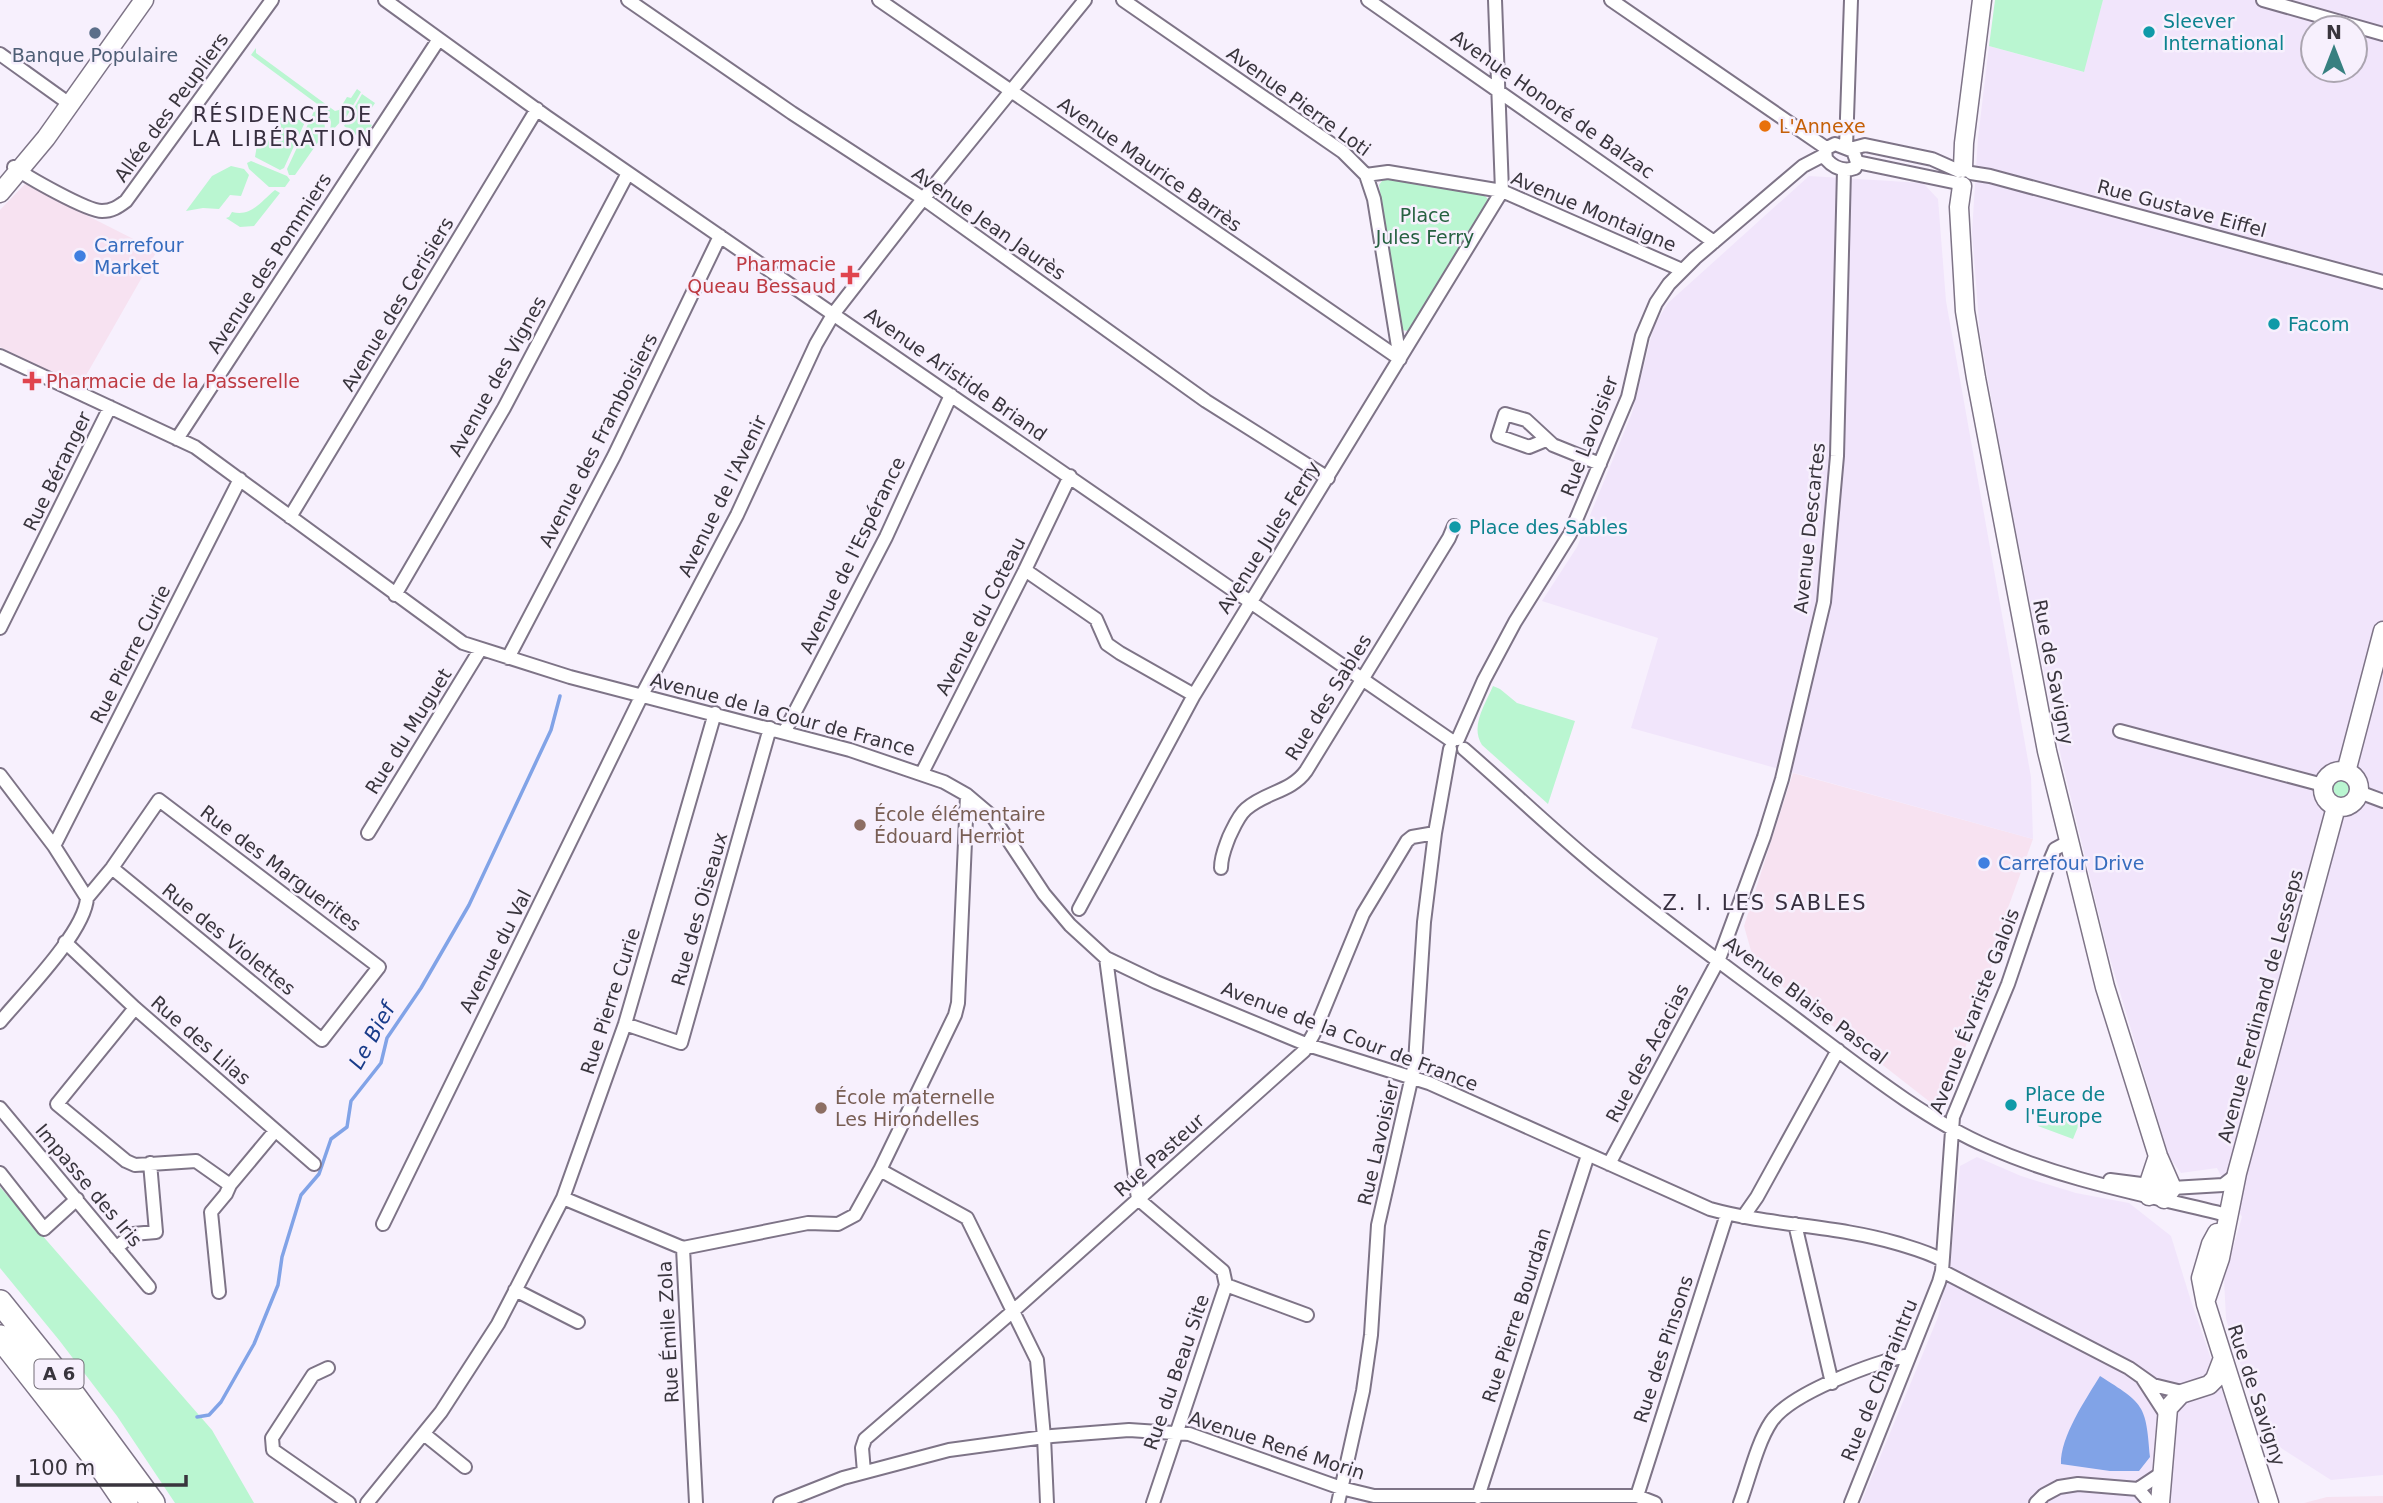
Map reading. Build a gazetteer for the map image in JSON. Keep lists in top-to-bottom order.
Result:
{
  "streets": {
    "highway": ["A 6"],
    "main road": ["Rue de Savigny", "Avenue Ferdinand de Lesseps"],
    "street": [
      "Avenue Pierre Loti",
      "Avenue Honoré de Balzac",
      "Allée des Peupliers",
      "Avenue Maurice Barrès",
      "Rue Gustave Eiffel",
      "Avenue Montaigne",
      "Avenue Jean Jaurès",
      "Avenue des Pommiers",
      "Avenue des Cerisiers",
      "Avenue Aristide Briand",
      "Avenue des Vignes",
      "Rue Lavoisier",
      "Avenue des Framboisiers",
      "Rue Béranger",
      "Avenue de l'Avenir",
      "Avenue Descartes",
      "Avenue Jules Ferry",
      "Avenue de l'Espérance",
      "Avenue du Coteau",
      "Rue Pierre Curie",
      "Rue des Sables",
      "Avenue de la Cour de France",
      "Rue du Muguet",
      "Rue des Marguerites",
      "Rue des Oiseaux",
      "Rue des Violettes",
      "Avenue du Val",
      "Avenue Blaise Pascal",
      "Avenue Évariste Galois",
      "Rue des Lilas",
      "Rue des Acacias",
      "Rue Pasteur",
      "Impasse des Iris",
      "Rue Pierre Bourdan",
      "Rue Émile Zola",
      "Rue des Pinsons",
      "Rue du Beau Site",
      "Rue de Charaintru",
      "Avenue René Morin"
    ]
  },
  "crossings": [
    ["Avenue Pierre Loti", "Avenue Maurice Barrès"],
    ["Avenue Pierre Loti", "Avenue Montaigne"],
    ["Avenue Pierre Loti", "Avenue Jules Ferry"],
    ["Avenue Honoré de Balzac", "Rue Lavoisier"],
    ["Avenue Maurice Barrès", "Avenue de l'Avenir"],
    ["Avenue Maurice Barrès", "Avenue Jules Ferry"],
    ["Rue Gustave Eiffel", "Rue de Savigny"],
    ["Avenue Montaigne", "Rue Lavoisier"],
    ["Avenue Montaigne", "Avenue Jules Ferry"],
    ["Avenue Jean Jaurès", "Avenue de l'Avenir"],
    ["Avenue Jean Jaurès", "Avenue Jules Ferry"],
    ["Avenue des Pommiers", "Avenue Aristide Briand"],
    ["Avenue des Pommiers", "Avenue de la Cour de France"],
    ["Avenue des Cerisiers", "Avenue Aristide Briand"],
    ["Avenue des Cerisiers", "Avenue de la Cour de France"],
    ["Avenue Aristide Briand", "Avenue des Vignes"],
    ["Avenue Aristide Briand", "Rue Lavoisier"],
    ["Avenue Aristide Briand", "Avenue des Framboisiers"],
    ["Avenue Aristide Briand", "Avenue de l'Avenir"],
    ["Avenue Aristide Briand", "Avenue Jules Ferry"],
    ["Avenue Aristide Briand", "Avenue de l'Espérance"],
    ["Avenue Aristide Briand", "Avenue du Coteau"],
    ["Avenue Aristide Briand", "Rue des Sables"],
    ["Avenue Aristide Briand", "Avenue Blaise Pascal"],
    ["Avenue des Vignes", "Avenue de la Cour de France"],
    ["Rue Lavoisier", "Avenue Descartes"],
    ["Rue Lavoisier", "Avenue de la Cour de France"],
    ["Rue Lavoisier", "Avenue Blaise Pascal"],
    ["Rue Lavoisier", "Rue Pasteur"],
    ["Rue Lavoisier", "Avenue René Morin"],
    ["Avenue des Framboisiers", "Avenue de la Cour de France"],
    ["Rue Béranger", "Avenue de la Cour de France"],
    ["Avenue de l'Avenir", "Avenue de la Cour de France"],
    ["Avenue de l'Avenir", "Avenue du Val"],
    ["Avenue Descartes", "Avenue Blaise Pascal"],
    ["Avenue Descartes", "Rue des Acacias"],
    ["Avenue de l'Espérance", "Avenue de la Cour de France"],
    ["Avenue du Coteau", "Avenue de la Cour de France"],
    ["Rue Pierre Curie", "Avenue de la Cour de France"],
    ["Rue Pierre Curie", "Rue des Oiseaux"],
    ["Rue Pierre Curie", "Rue Émile Zola"],
    ["Rue de Savigny", "Avenue Blaise Pascal"],
    ["Rue de Savigny", "Avenue Ferdinand de Lesseps"],
    ["Rue de Savigny", "Avenue Évariste Galois"],
    ["Avenue de la Cour de France", "Rue du Muguet"],
    ["Avenue de la Cour de France", "Rue des Oiseaux"],
    ["Avenue de la Cour de France", "Avenue du Val"],
    ["Avenue de la Cour de France", "Avenue Évariste Galois"],
    ["Avenue de la Cour de France", "Rue des Acacias"],
    ["Avenue de la Cour de France", "Rue Pasteur"],
    ["Avenue de la Cour de France", "Rue Pierre Bourdan"],
    ["Avenue de la Cour de France", "Rue des Pinsons"],
    ["Avenue de la Cour de France", "Rue de Charaintru"],
    ["Rue des Marguerites", "Rue des Violettes"],
    ["Avenue Blaise Pascal", "Avenue Ferdinand de Lesseps"],
    ["Avenue Blaise Pascal", "Avenue Évariste Galois"],
    ["Avenue Blaise Pascal", "Rue des Acacias"],
    ["Avenue Évariste Galois", "Rue de Charaintru"],
    ["Rue Pasteur", "Rue du Beau Site"],
    ["Rue Pasteur", "Avenue René Morin"],
    ["Rue Pierre Bourdan", "Avenue René Morin"],
    ["Rue des Pinsons", "Avenue René Morin"],
    ["Rue du Beau Site", "Avenue René Morin"]
  ],
  "districts": ["RÉSIDENCE DE LA LIBÉRATION", "Z. I. LES SABLES"],
  "water": ["Le Bief"],
  "parks": ["Place Jules Ferry"],
  "places": {
    "other": [
      "Sleever International",
      "Banque Populaire",
      "L'Annexe",
      "Carrefour Market",
      "Facom",
      "Place des Sables",
      "École élémentaire Édouard Herriot",
      "Carrefour Drive",
      "Place de l'Europe",
      "École maternelle Les Hirondelles"
    ],
    "health": ["Pharmacie Queau Bessaud", "Pharmacie de la Passerelle"]
  },
  "scale_bar": "100 m",
  "north": "top"
}
